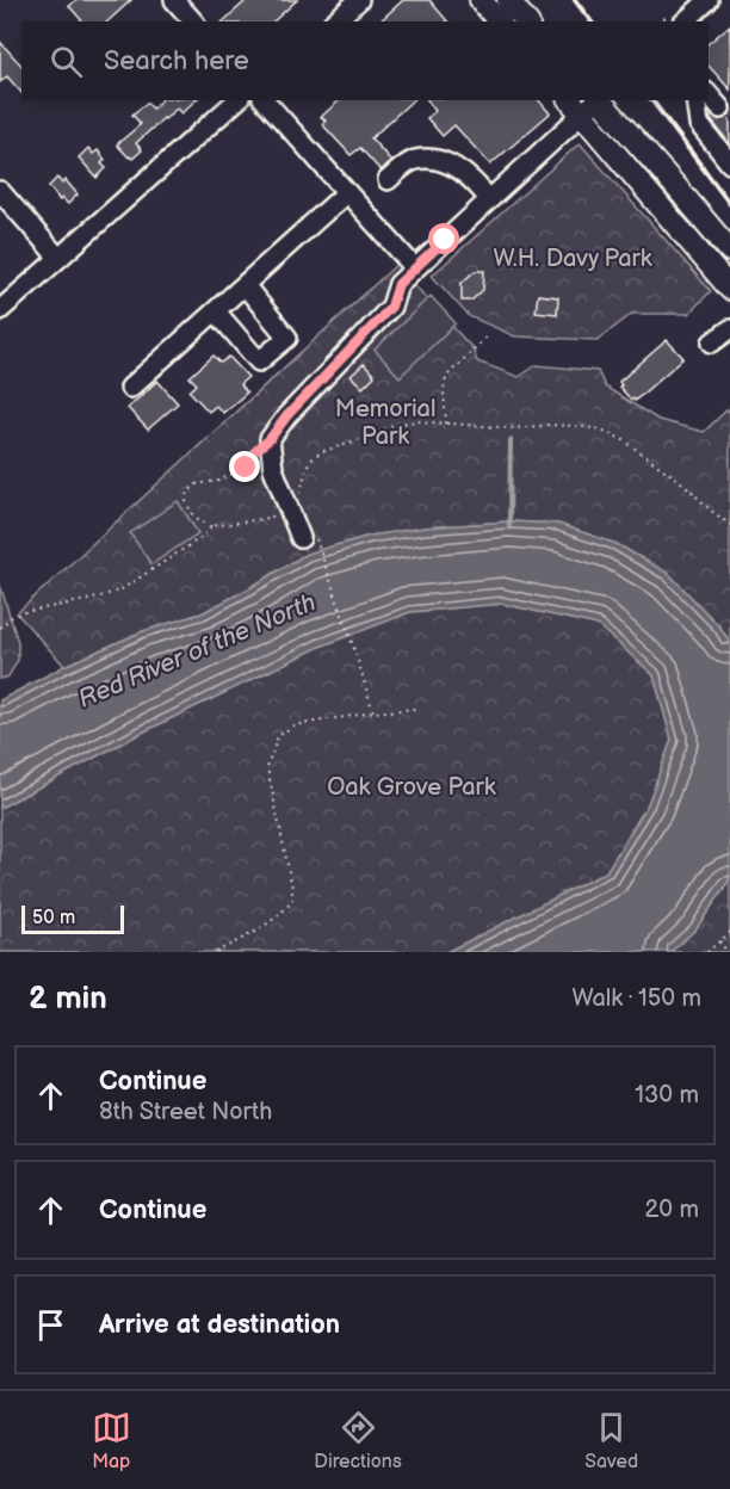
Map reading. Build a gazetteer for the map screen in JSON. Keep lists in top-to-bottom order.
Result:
{
  "water": ["Red River of the North"],
  "parks": ["W.H. Davy Park", "Memorial Park", "Oak Grove Park"],
  "scale_bar": "50 m",
  "page": {
    "search": "Search here",
    "scale": "50 m",
    "heading": ["2 min", "Walk · 150 m"],
    "list": [
      ["Continue", "8th Street North", "130 m"],
      ["Continue", "20 m"],
      "Arrive at destination"
    ],
    "nav": ["Map", "Directions", "Saved"]
  }
}
